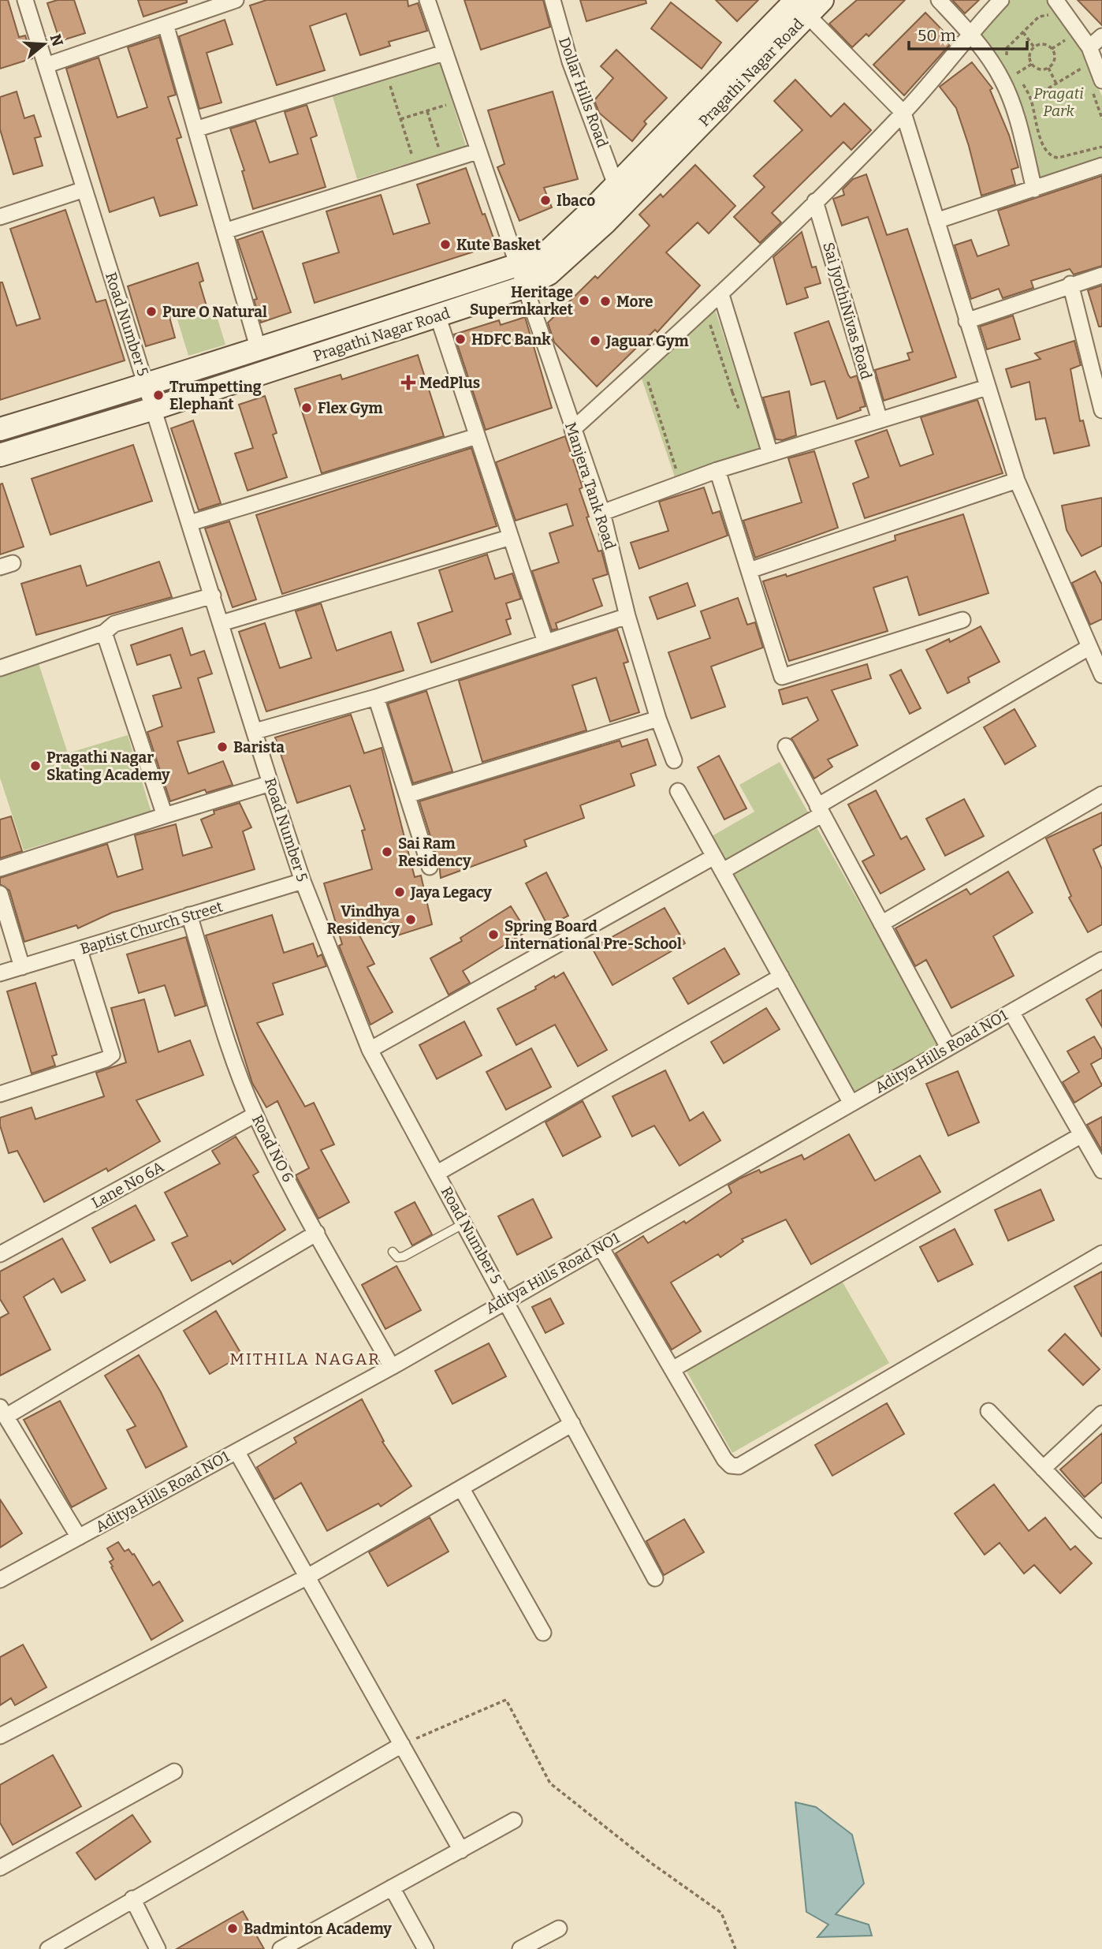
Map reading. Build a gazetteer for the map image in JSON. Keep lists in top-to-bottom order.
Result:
{
  "streets": {
    "main road": ["Pragathi Nagar Road"],
    "street": [
      "Dollar Hills Road",
      "Sai JyothiNivas Road",
      "Road Number 5",
      "Manjera Tank Road",
      "Baptist Church Street",
      "Aditya Hills Road NO1",
      "Road NO 6",
      "Lane No 6A"
    ]
  },
  "crossings": [
    ["Pragathi Nagar Road", "Dollar Hills Road"],
    ["Pragathi Nagar Road", "Road Number 5"],
    ["Pragathi Nagar Road", "Manjera Tank Road"],
    ["Road Number 5", "Baptist Church Street"],
    ["Road Number 5", "Aditya Hills Road NO1"],
    ["Baptist Church Street", "Road NO 6"],
    ["Aditya Hills Road NO1", "Road NO 6"],
    ["Road NO 6", "Lane No 6A"]
  ],
  "districts": ["MITHILA NAGAR"],
  "parks": ["Pragati Park"],
  "places": {
    "other": [
      "Ibaco",
      "Kute Basket",
      "Heritage Supermkarket",
      "More",
      "Pure O Natural",
      "HDFC Bank",
      "Jaguar Gym",
      "Trumpetting Elephant",
      "Flex Gym",
      "Barista",
      "Pragathi Nagar Skating Academy",
      "Sai Ram Residency",
      "Jaya Legacy",
      "Vindhya Residency",
      "Spring Board International Pre-School",
      "Badminton Academy"
    ],
    "health": ["MedPlus"]
  },
  "scale_bar": "50 m",
  "north": "right"
}
